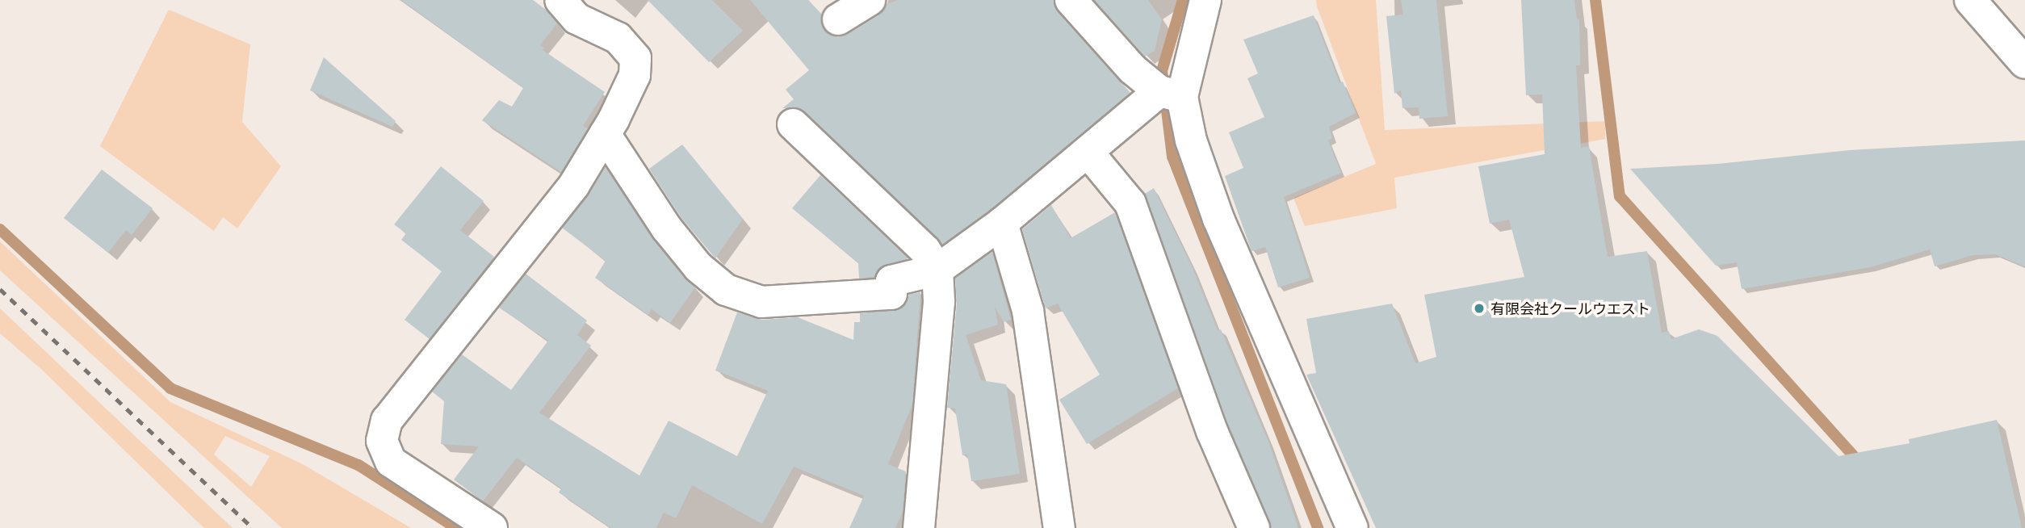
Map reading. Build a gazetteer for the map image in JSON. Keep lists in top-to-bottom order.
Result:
{
  "places": ["有限会社クールウエスト"]
}
